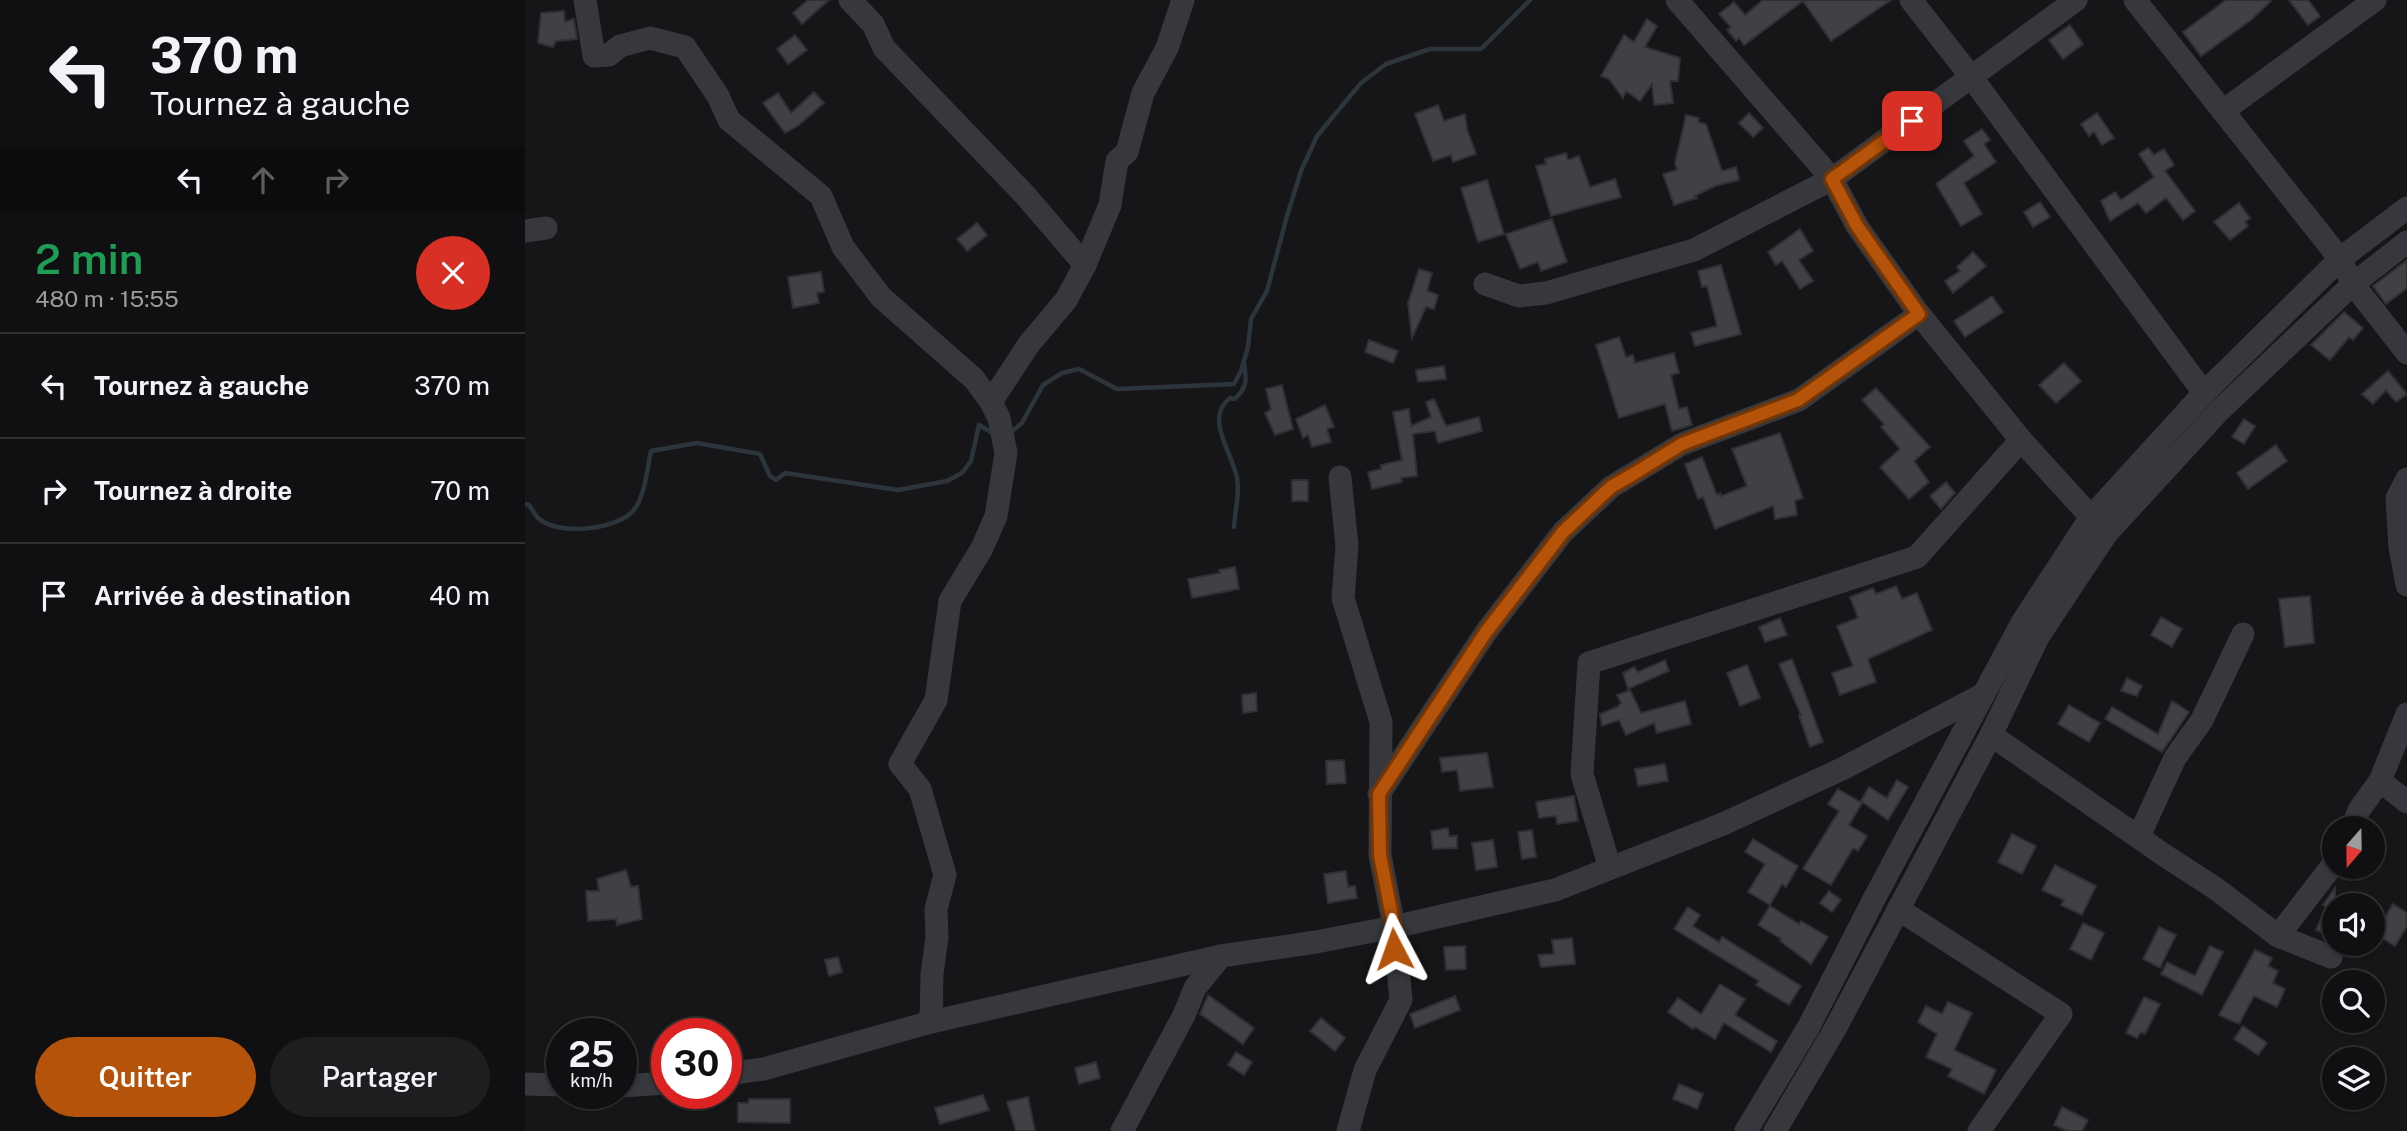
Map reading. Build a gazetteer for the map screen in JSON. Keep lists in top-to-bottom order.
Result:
{
  "north": "bottom",
  "page": {
    "turn": ["370 m", "Tournez à gauche"],
    "heading": ["2 min", "480 m · 15:55"],
    "list": [
      {
        "name": "Tournez à gauche",
        "value": "370 m"
      },
      {
        "name": "Tournez à droite",
        "value": "70 m"
      },
      {
        "name": "Arrivée à destination",
        "value": "40 m"
      }
    ],
    "speed": "25 km/h",
    "limit": "30",
    "buttons": ["Quitter", "Partager"]
  }
}
